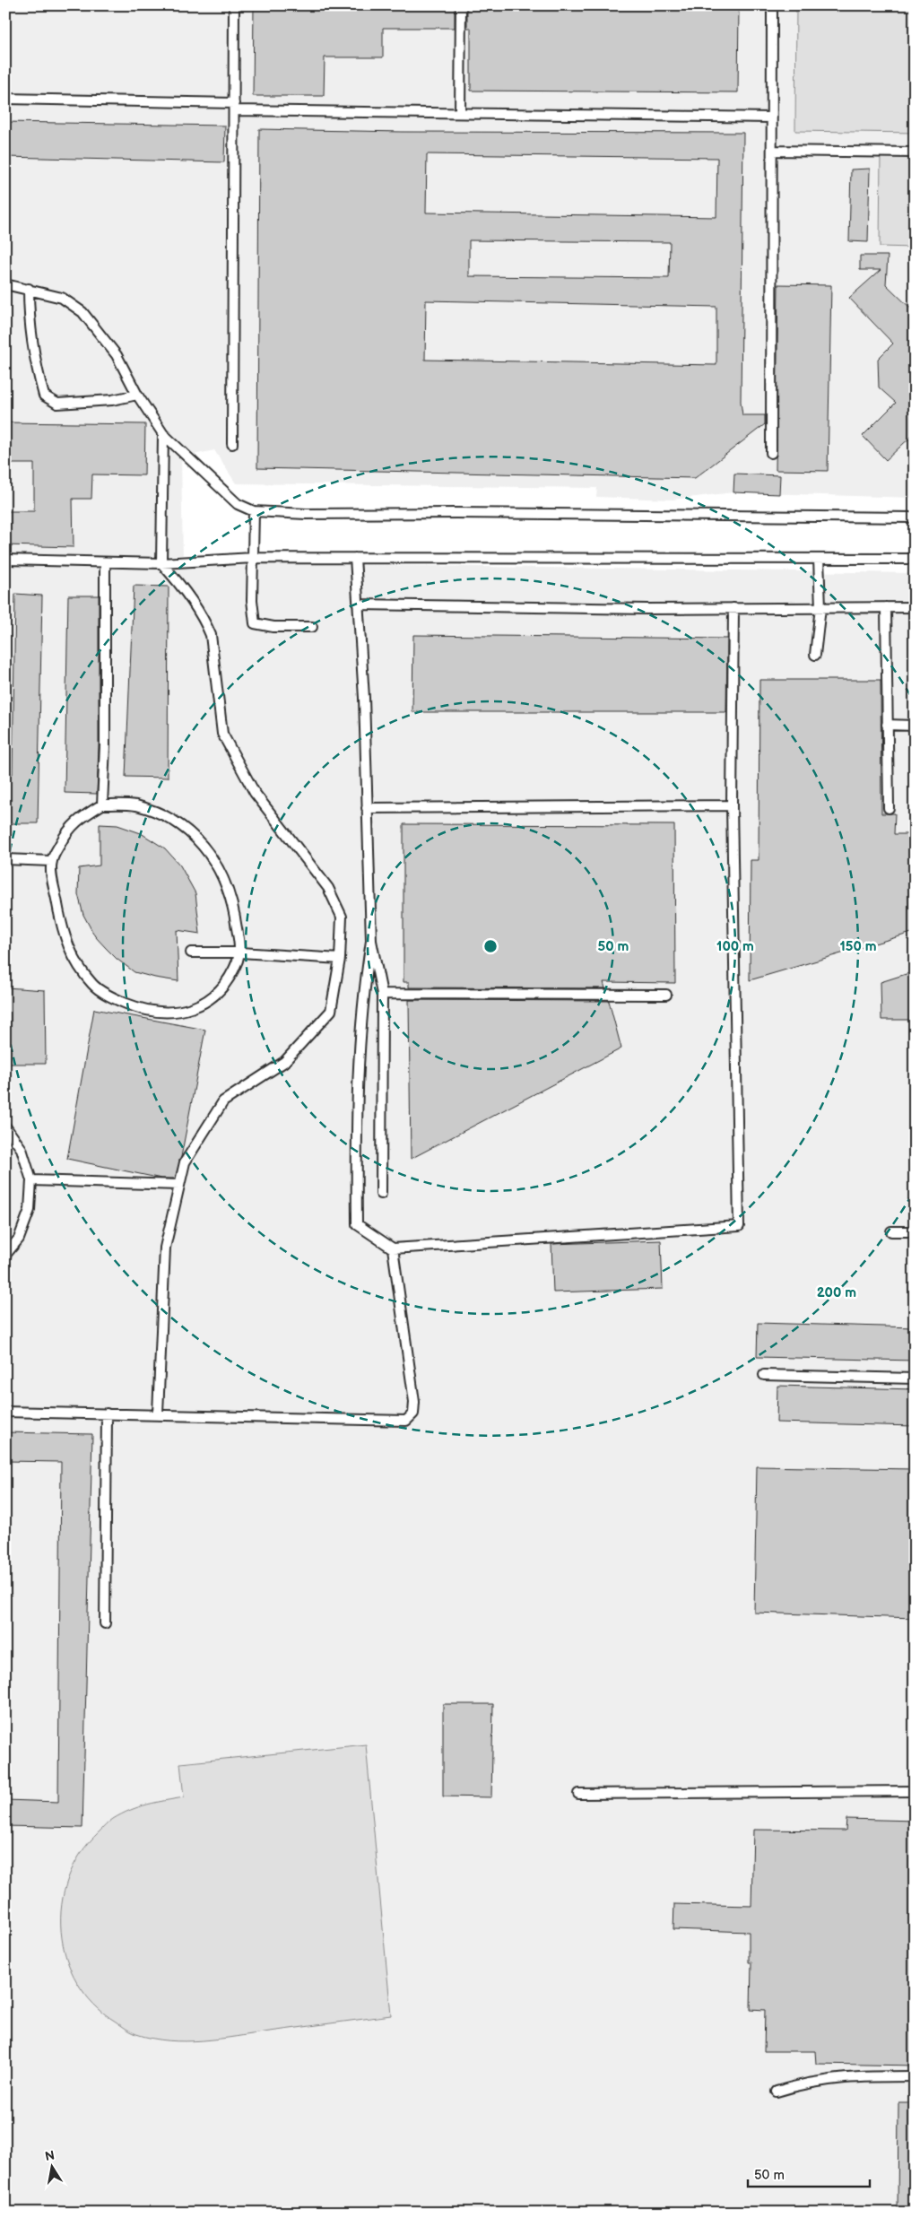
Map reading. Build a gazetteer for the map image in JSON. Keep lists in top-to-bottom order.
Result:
{
  "scale_bar": "50 m",
  "north": "top",
  "rings": [
    "50 m",
    "100 m",
    "150 m",
    "200 m"
  ]
}
